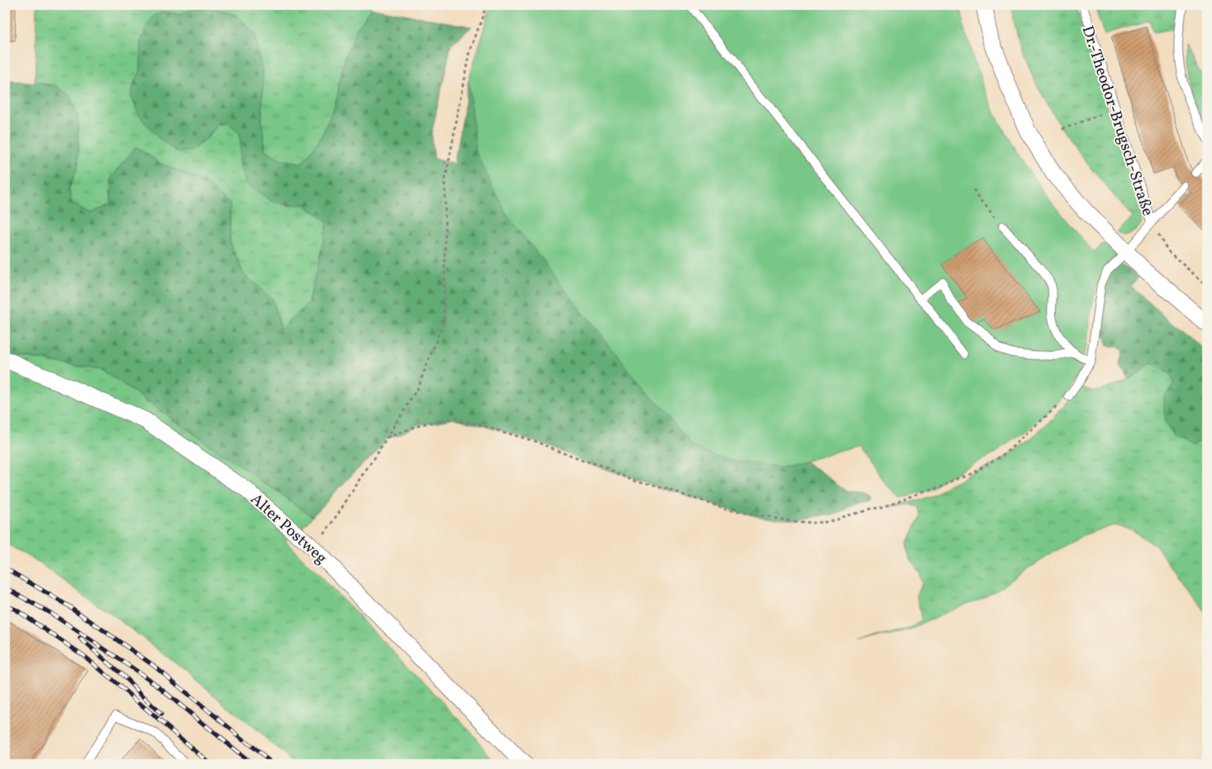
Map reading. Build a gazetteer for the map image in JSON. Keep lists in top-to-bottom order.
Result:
{
  "streets": {
    "street": ["Alter Postweg"],
    "lane": ["Dr.-Theodor-Brugsch-Straße"]
  }
}
